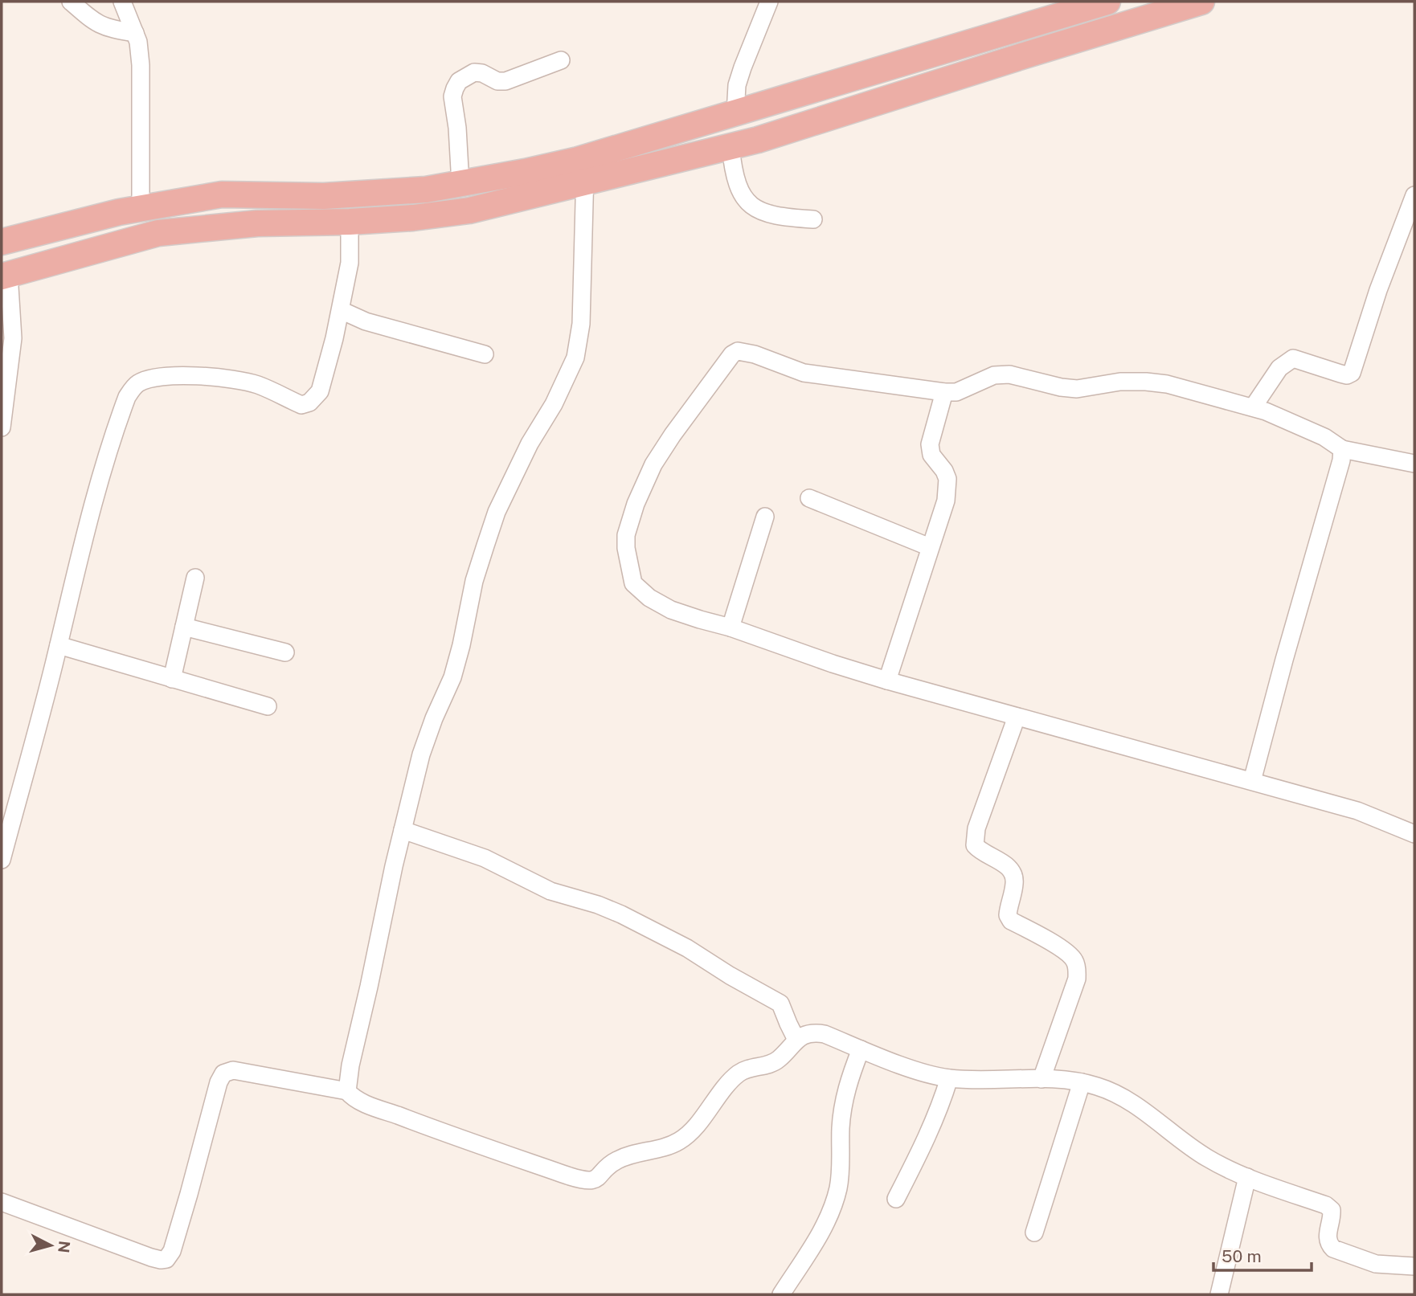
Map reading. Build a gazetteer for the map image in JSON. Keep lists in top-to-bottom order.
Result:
{
  "scale_bar": "50 m",
  "north": "right"
}
